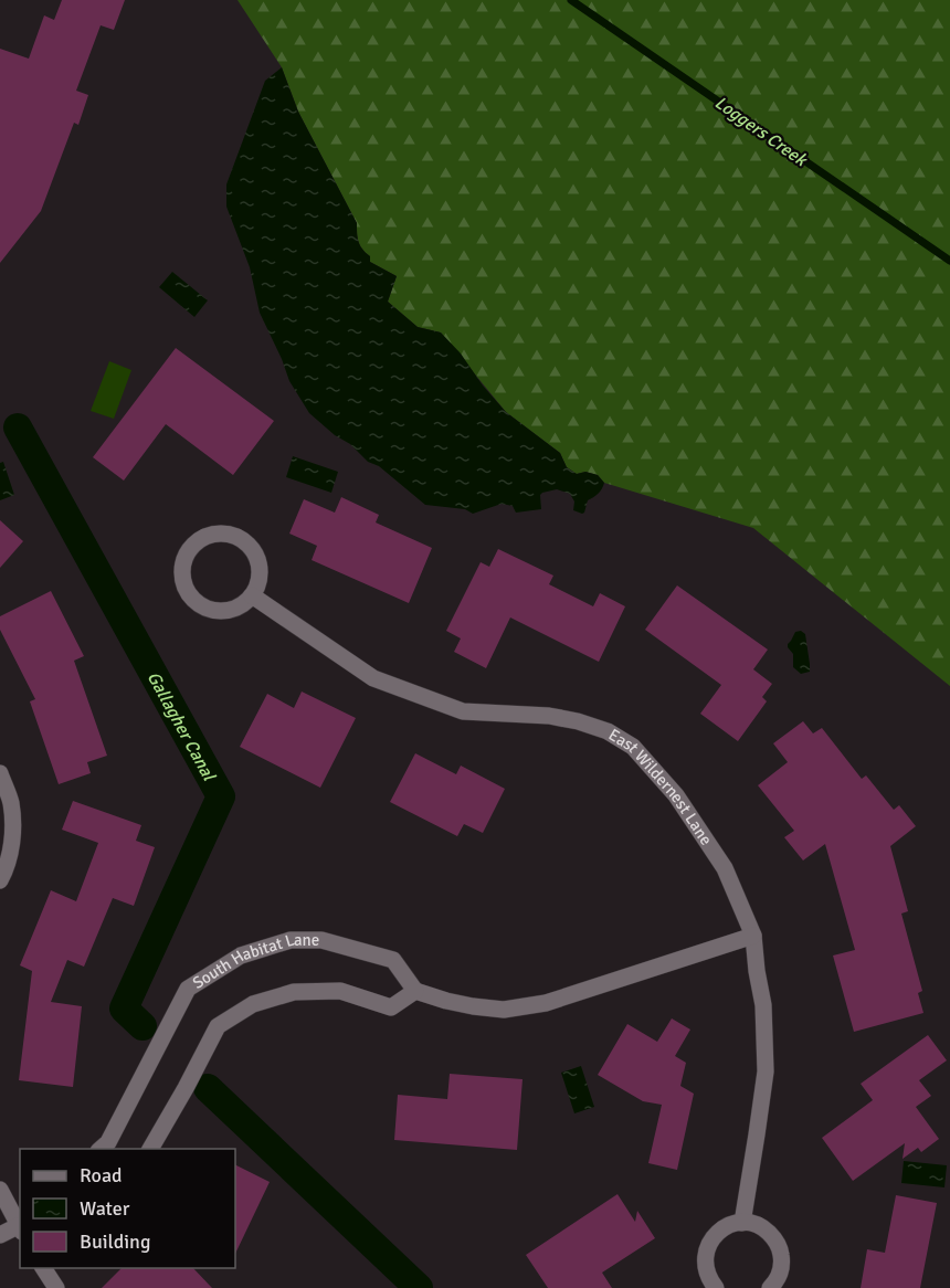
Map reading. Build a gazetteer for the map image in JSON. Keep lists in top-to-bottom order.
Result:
{
  "streets": {
    "street": ["East Wildernest Lane", "South Habitat Lane"]
  },
  "water": ["Loggers Creek", "Gallagher Canal"],
  "legend": ["Road", "Water", "Building"]
}
